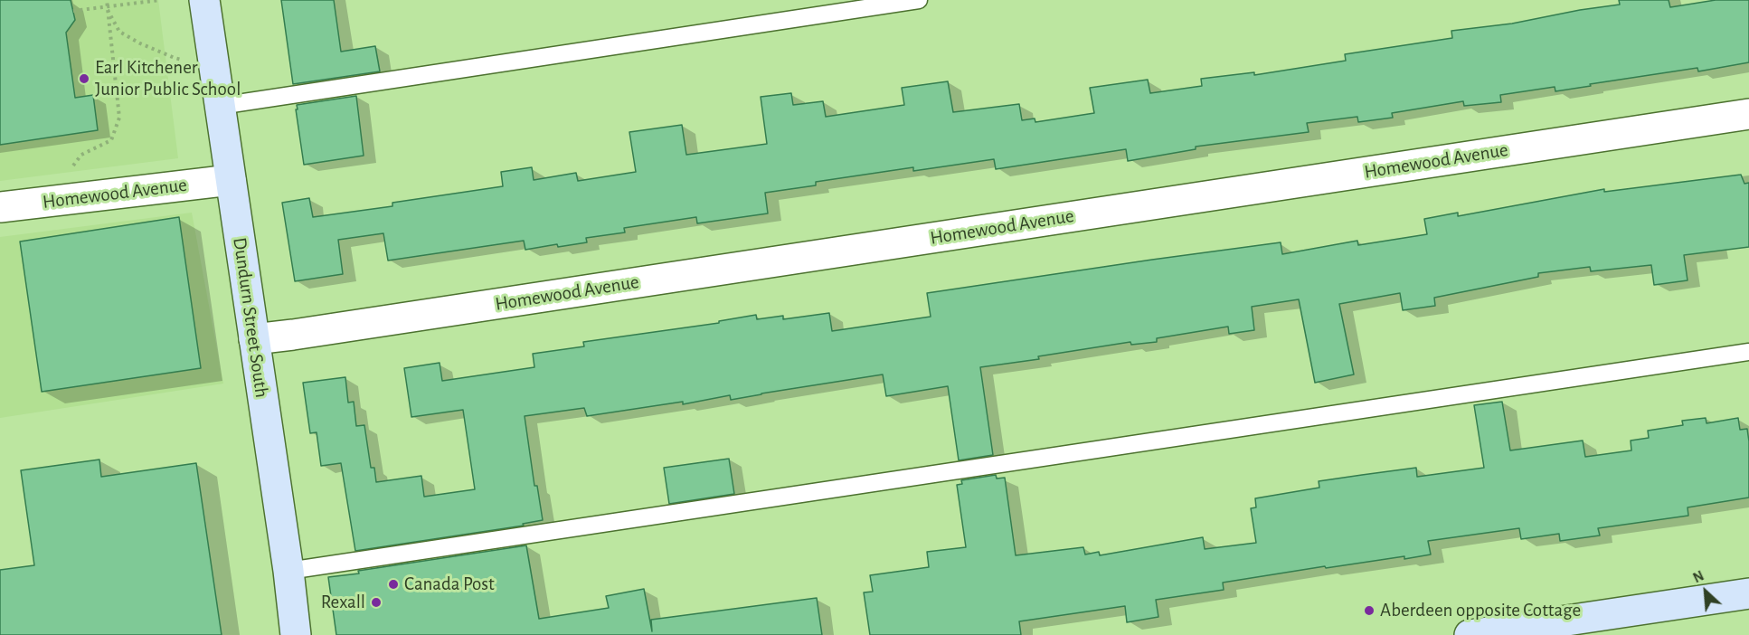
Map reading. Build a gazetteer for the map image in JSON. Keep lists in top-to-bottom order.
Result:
{
  "streets": {
    "main road": ["Dundurn Street South"],
    "street": ["Homewood Avenue"]
  },
  "crossings": [
    ["Homewood Avenue", "Dundurn Street South"]
  ],
  "places": [
    "Earl Kitchener Junior Public School",
    "Canada Post",
    "Rexall",
    "Aberdeen opposite Cottage"
  ],
  "north": "top left"
}
